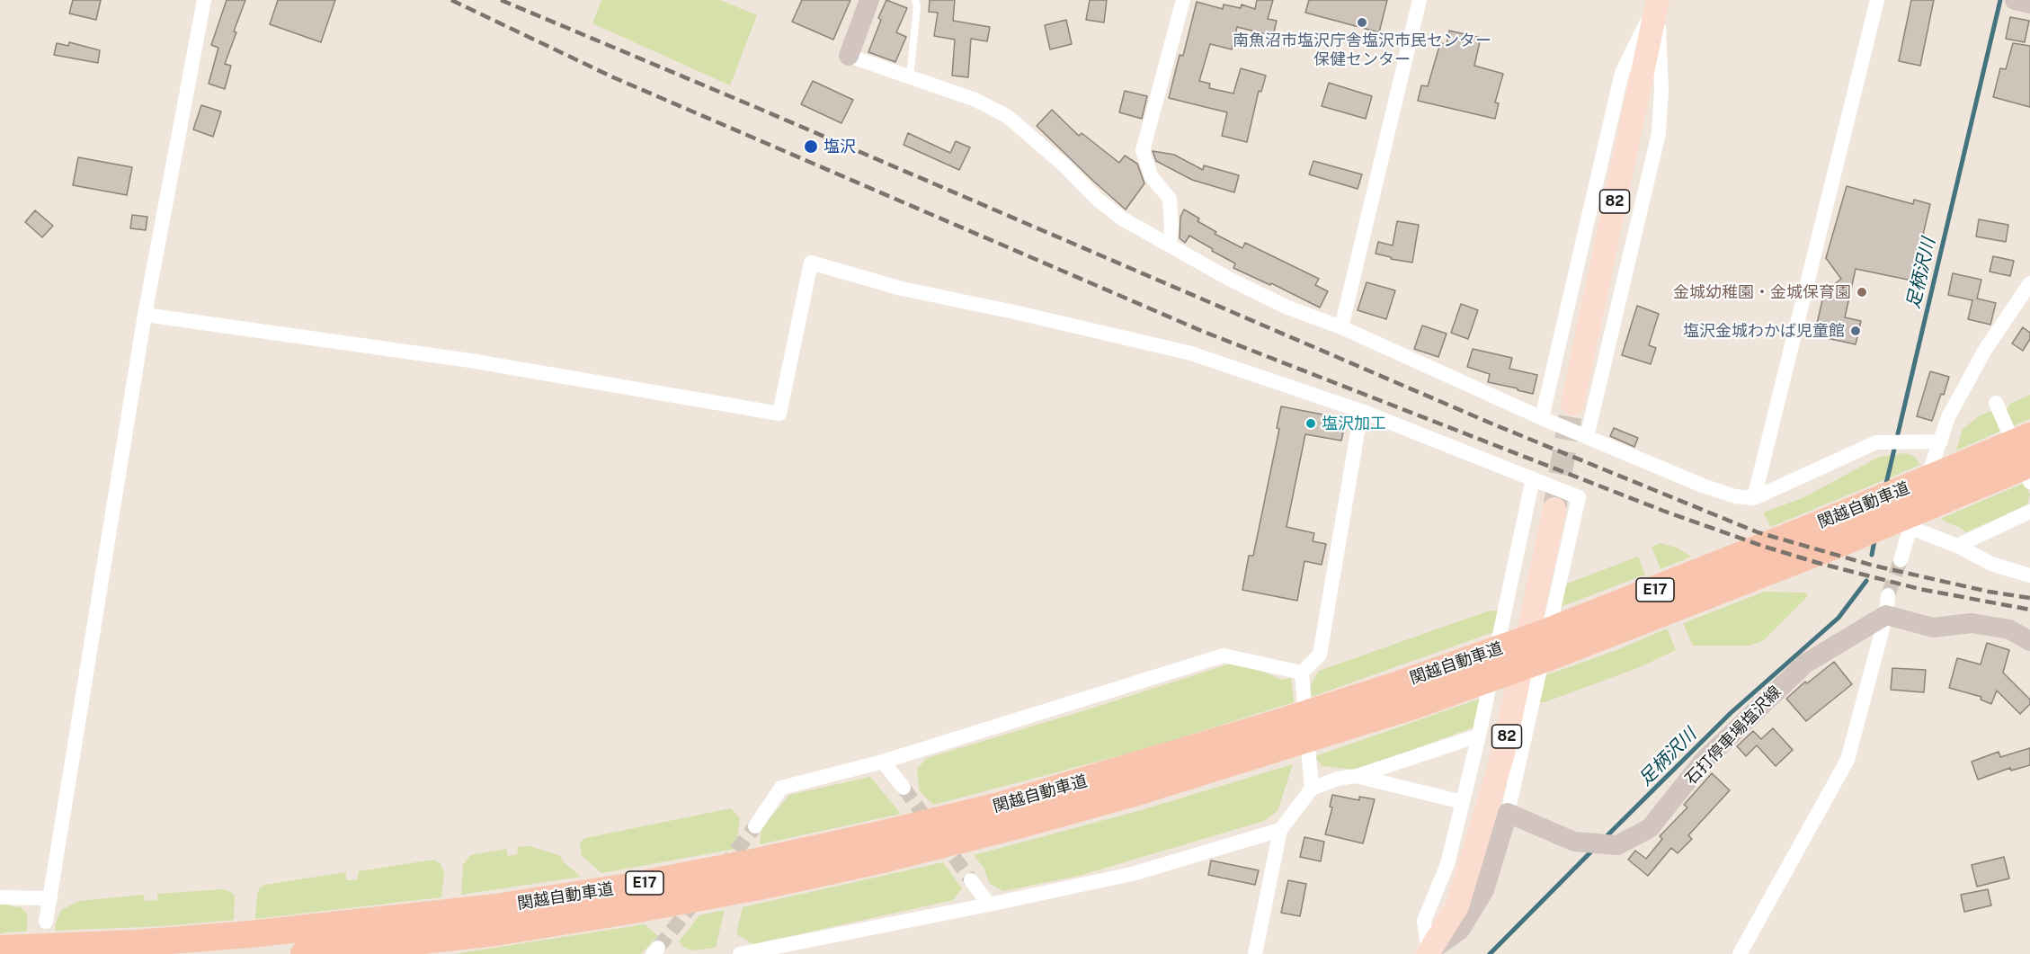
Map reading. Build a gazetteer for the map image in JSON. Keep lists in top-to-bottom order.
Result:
{
  "streets": {
    "highway": ["関越自動車道", "E17"],
    "main road": ["82", "石打停車場塩沢線"]
  },
  "water": ["足柄沢川"],
  "places": [
    "南魚沼市塩沢庁舎塩沢市民センター 保健センター",
    "塩沢",
    "金城幼稚園・金城保育園",
    "塩沢金城わかば児童館",
    "塩沢加工"
  ]
}
